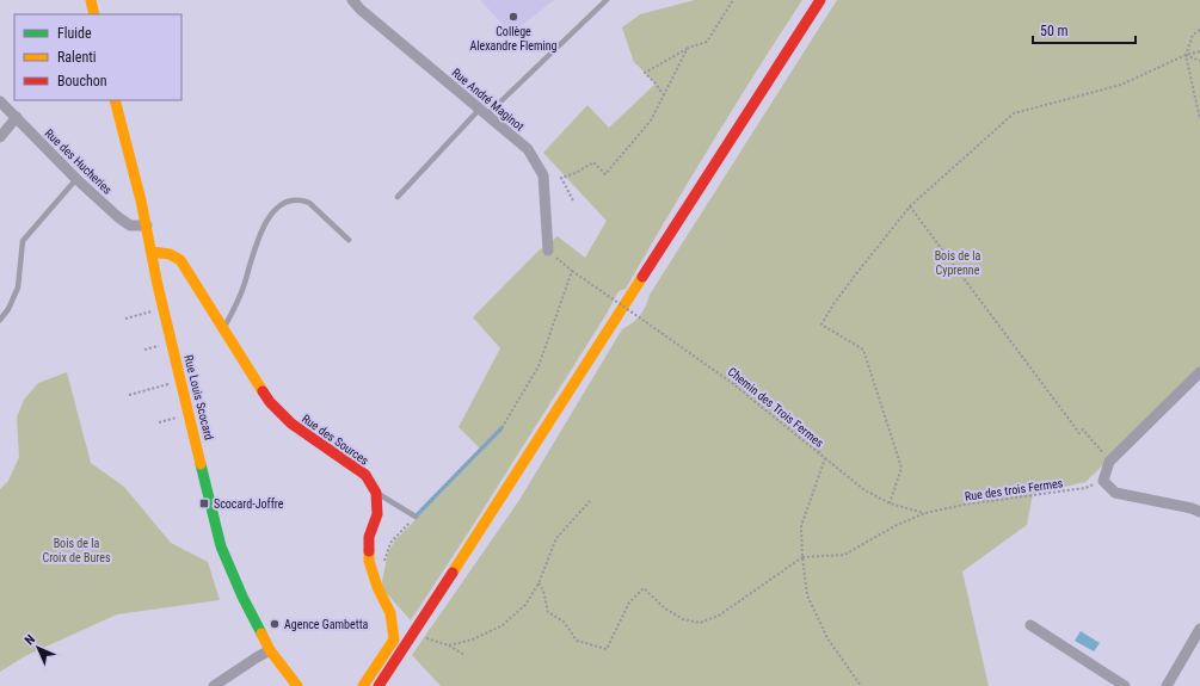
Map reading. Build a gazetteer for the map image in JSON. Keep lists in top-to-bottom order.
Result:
{
  "streets": {
    "main road": ["Rue Louis Scocard", "Rue des Sources"],
    "street": ["Rue André Maginot", "Rue des Hucheries"],
    "path": ["Chemin des Trois Fermes", "Rue des trois Fermes"]
  },
  "crossings": [
    ["Rue André Maginot", "Chemin des Trois Fermes"],
    ["Rue des Hucheries", "Rue Louis Scocard"],
    ["Rue Louis Scocard", "Rue des Sources"]
  ],
  "parks": ["Bois de la Cyprenne", "Bois de la Croix de Bures"],
  "places": {
    "other": ["Collège Alexandre Fleming", "Agence Gambetta"],
    "transit": ["Scocard-Joffre"]
  },
  "legend": ["Fluide", "Ralenti", "Bouchon"],
  "scale_bar": "50 m",
  "north": "top left"
}
